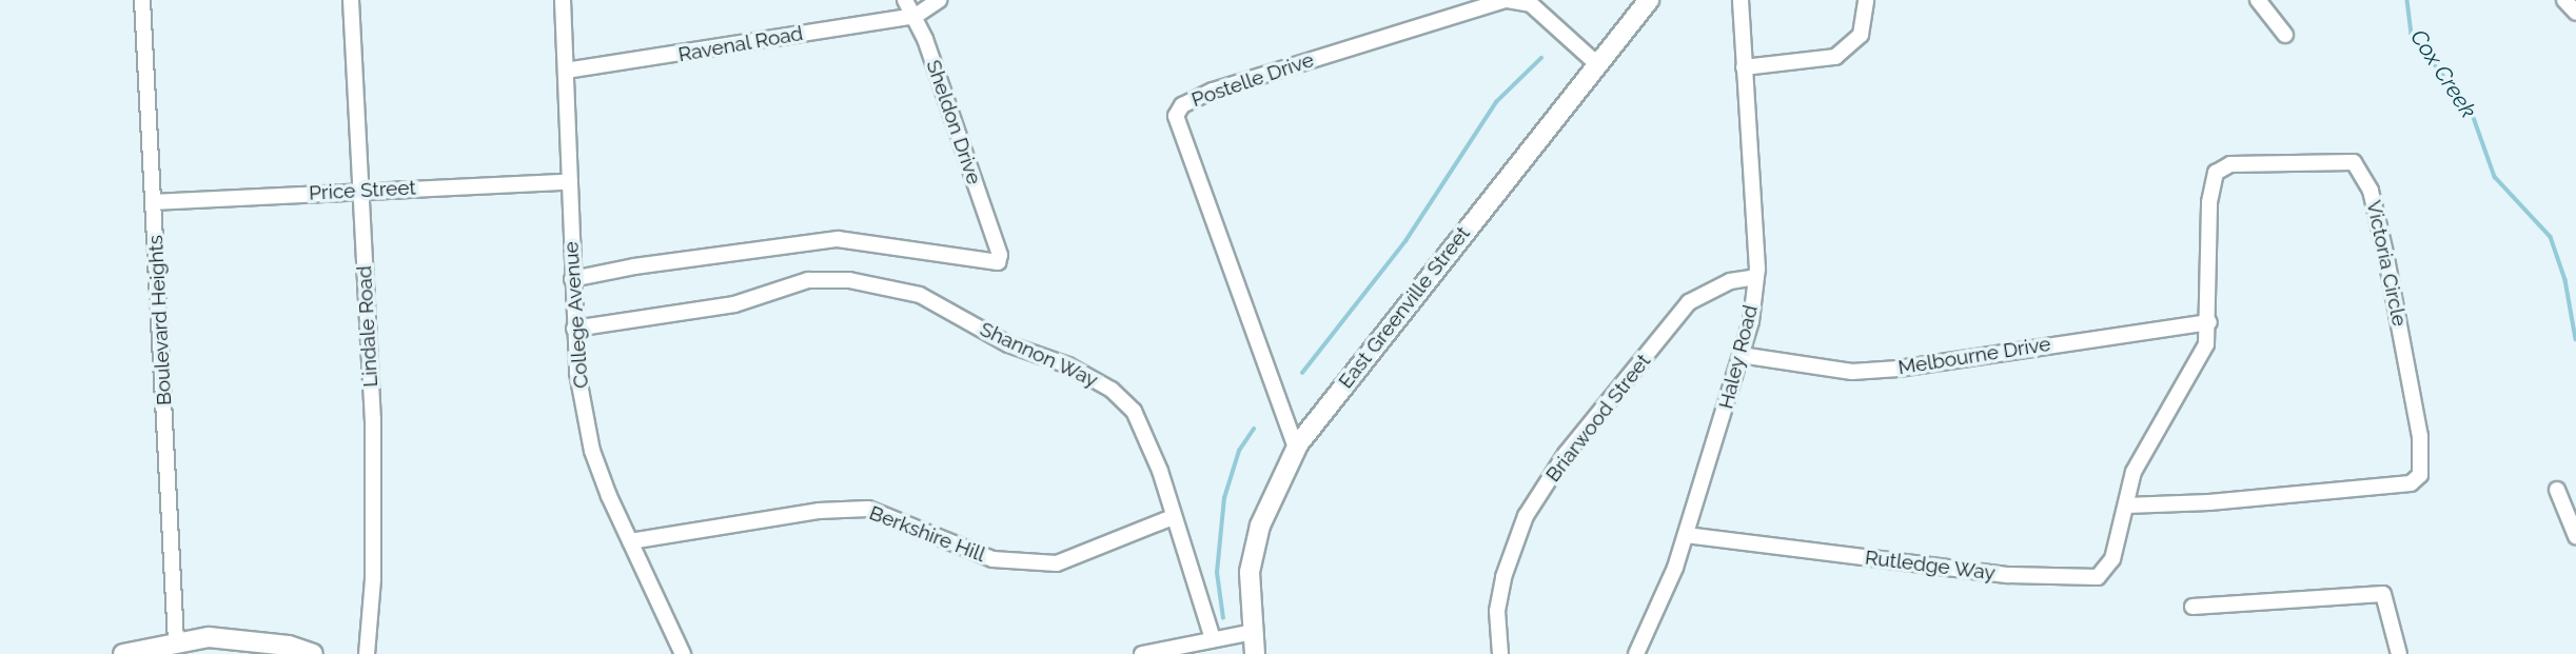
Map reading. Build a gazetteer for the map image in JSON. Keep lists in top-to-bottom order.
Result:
{
  "streets": {
    "main road": ["East Greenville Street"],
    "street": [
      "Ravenal Road",
      "Postelle Drive",
      "Sheldon Drive",
      "Price Street",
      "Victoria Circle",
      "College Avenue",
      "Boulevard Heights",
      "Lindale Road",
      "Shannon Way",
      "Melbourne Drive",
      "Haley Road",
      "Briarwood Street",
      "Berkshire Hill",
      "Rutledge Way"
    ]
  },
  "crossings": [
    ["Ravenal Road", "Sheldon Drive"],
    ["Ravenal Road", "College Avenue"],
    ["Postelle Drive", "East Greenville Street"],
    ["Sheldon Drive", "College Avenue"],
    ["Price Street", "College Avenue"],
    ["Price Street", "Boulevard Heights"],
    ["Price Street", "Lindale Road"],
    ["Victoria Circle", "Melbourne Drive"],
    ["Victoria Circle", "Rutledge Way"],
    ["College Avenue", "Shannon Way"],
    ["College Avenue", "Berkshire Hill"],
    ["Shannon Way", "Berkshire Hill"],
    ["Melbourne Drive", "Haley Road"],
    ["Haley Road", "Briarwood Street"],
    ["Haley Road", "Rutledge Way"]
  ],
  "water": ["Cox Creek"]
}
